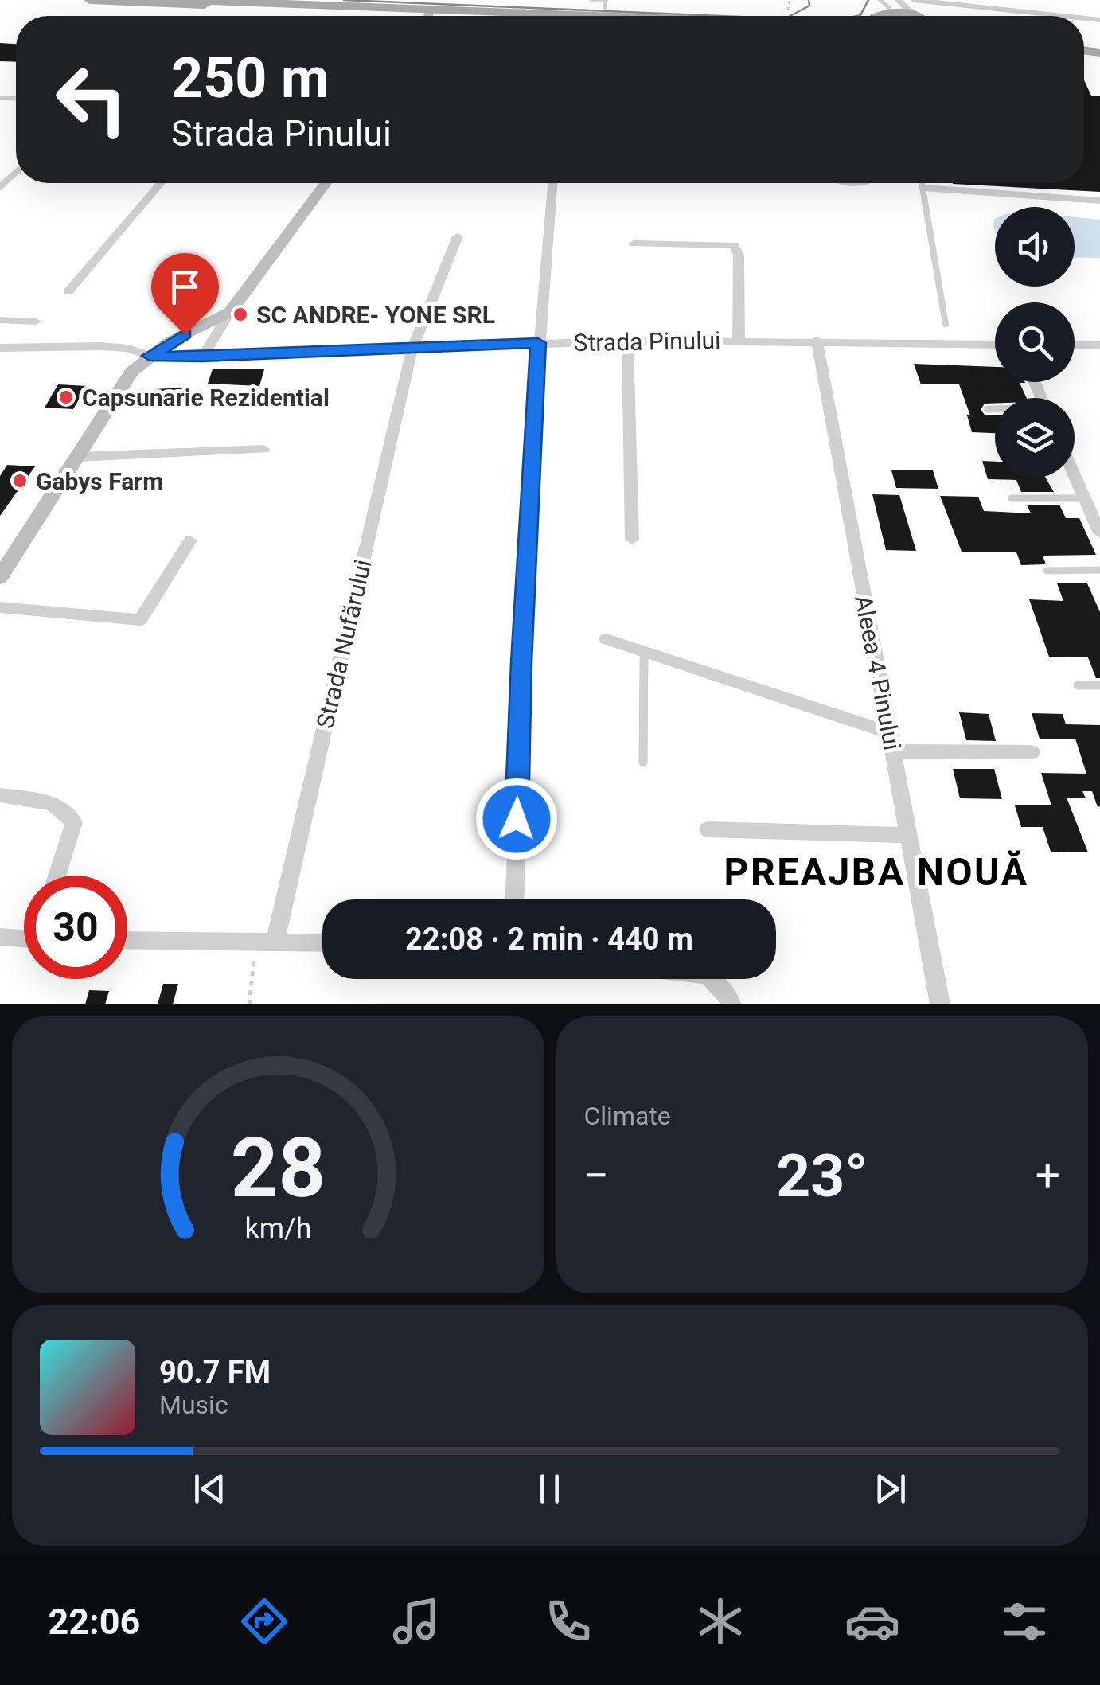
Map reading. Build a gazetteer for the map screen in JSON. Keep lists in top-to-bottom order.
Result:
{
  "streets": {
    "street": ["Strada Pinului", "Strada Nufărului", "Aleea 4 Pinului"]
  },
  "crossings": [
    ["Strada Pinului", "Strada Nufărului"],
    ["Strada Pinului", "Aleea 4 Pinului"]
  ],
  "districts": ["PREAJBA NOUĂ"],
  "places": ["SC ANDRE- YONE SRL", "Capsunarie Rezidential", "Gabys Farm"],
  "page": {
    "turn": ["250 m", "Strada Pinului"],
    "limit": "30",
    "trip": "22:08 · 2 min · 440 m",
    "tile": "Climate",
    "heat": ["−", "23°", "+"],
    "song": ["90.7 FM", "Music"],
    "tabs": "22:06",
    "gauge": ["28", "km/h"]
  }
}
